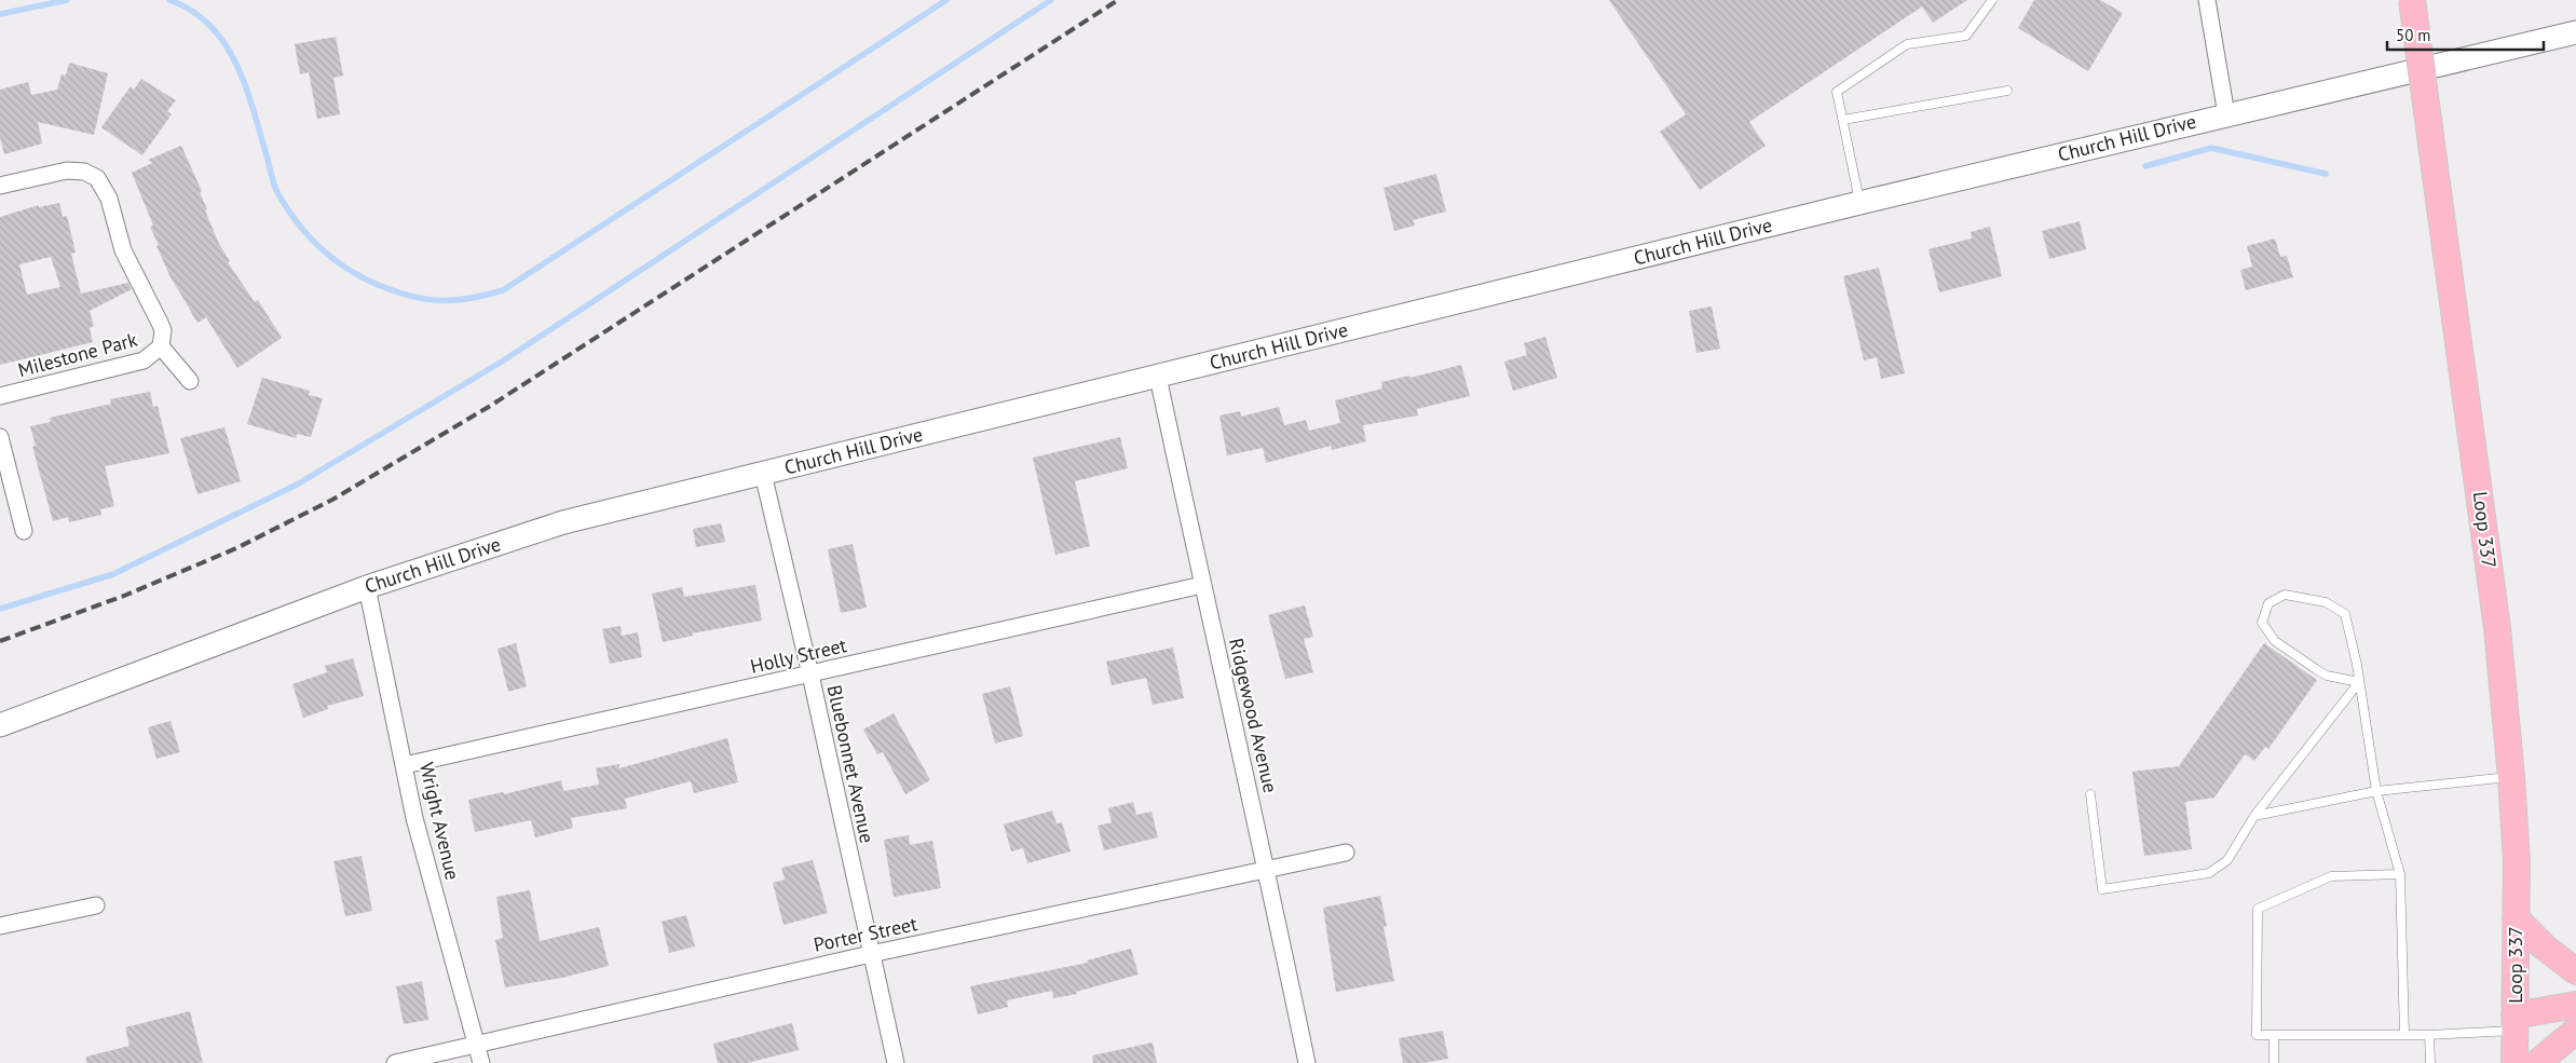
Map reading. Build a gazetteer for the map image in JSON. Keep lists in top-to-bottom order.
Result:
{
  "streets": {
    "main road": ["Loop 337"],
    "street": [
      "Church Hill Drive",
      "Milestone Park",
      "Holly Street",
      "Ridgewood Avenue",
      "Bluebonnet Avenue",
      "Wright Avenue",
      "Porter Street"
    ]
  },
  "crossings": [
    ["Church Hill Drive", "Ridgewood Avenue"],
    ["Church Hill Drive", "Bluebonnet Avenue"],
    ["Church Hill Drive", "Wright Avenue"],
    ["Holly Street", "Ridgewood Avenue"],
    ["Holly Street", "Bluebonnet Avenue"],
    ["Holly Street", "Wright Avenue"],
    ["Ridgewood Avenue", "Porter Street"],
    ["Bluebonnet Avenue", "Porter Street"],
    ["Wright Avenue", "Porter Street"]
  ],
  "scale_bar": "50 m"
}
